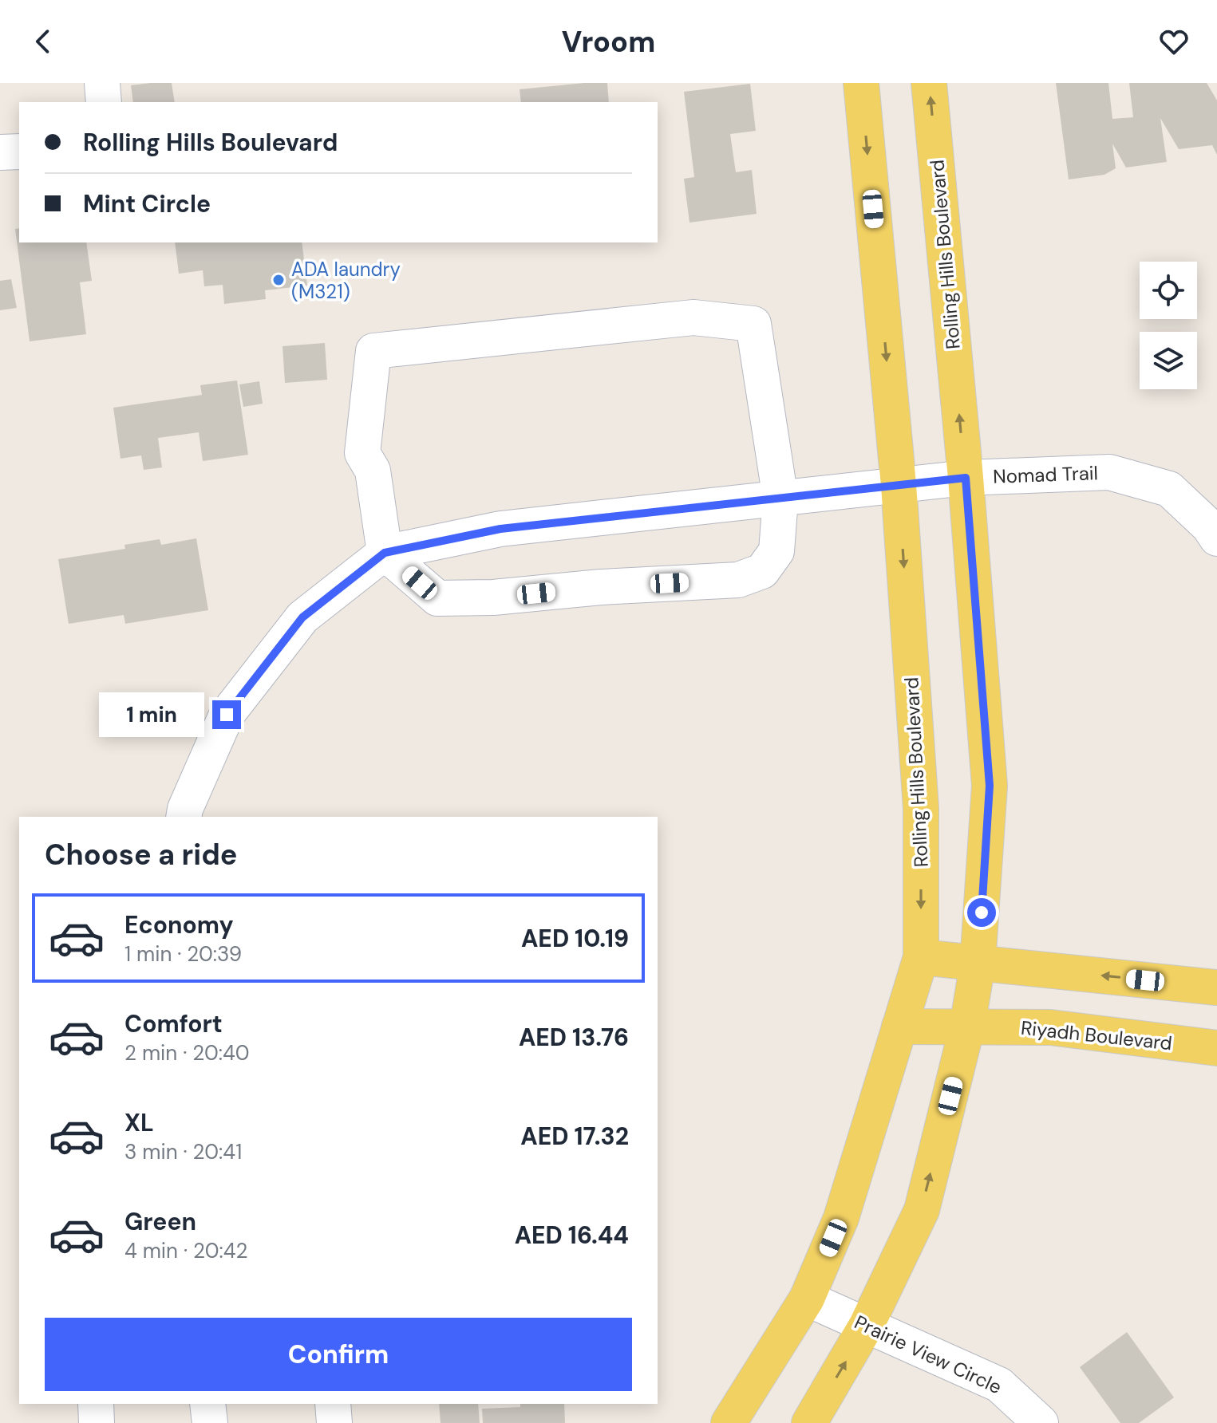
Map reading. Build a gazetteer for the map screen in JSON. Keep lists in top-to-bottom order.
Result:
{
  "streets": {
    "main road": ["Rolling Hills Boulevard", "Riyadh Boulevard"],
    "street": ["Nomad Trail", "Prairie View Circle"]
  },
  "crossings": [
    ["Rolling Hills Boulevard", "Nomad Trail"],
    ["Rolling Hills Boulevard", "Riyadh Boulevard"],
    ["Rolling Hills Boulevard", "Prairie View Circle"]
  ],
  "places": ["ADA laundry (M321)"],
  "page": {
    "header": "Vroom",
    "banner": ["Rolling Hills Boulevard", "Mint Circle"],
    "bubble": "1 min",
    "heading": "Choose a ride",
    "list": [
      {
        "name": "Economy",
        "note": "1 min · 20:39",
        "value": "AED 10.19"
      },
      {
        "name": "Comfort",
        "note": "2 min · 20:40",
        "value": "AED 13.76"
      },
      {
        "name": "XL",
        "note": "3 min · 20:41",
        "value": "AED 17.32"
      },
      {
        "name": "Green",
        "note": "4 min · 20:42",
        "value": "AED 16.44"
      }
    ],
    "buttons": "Confirm"
  }
}
